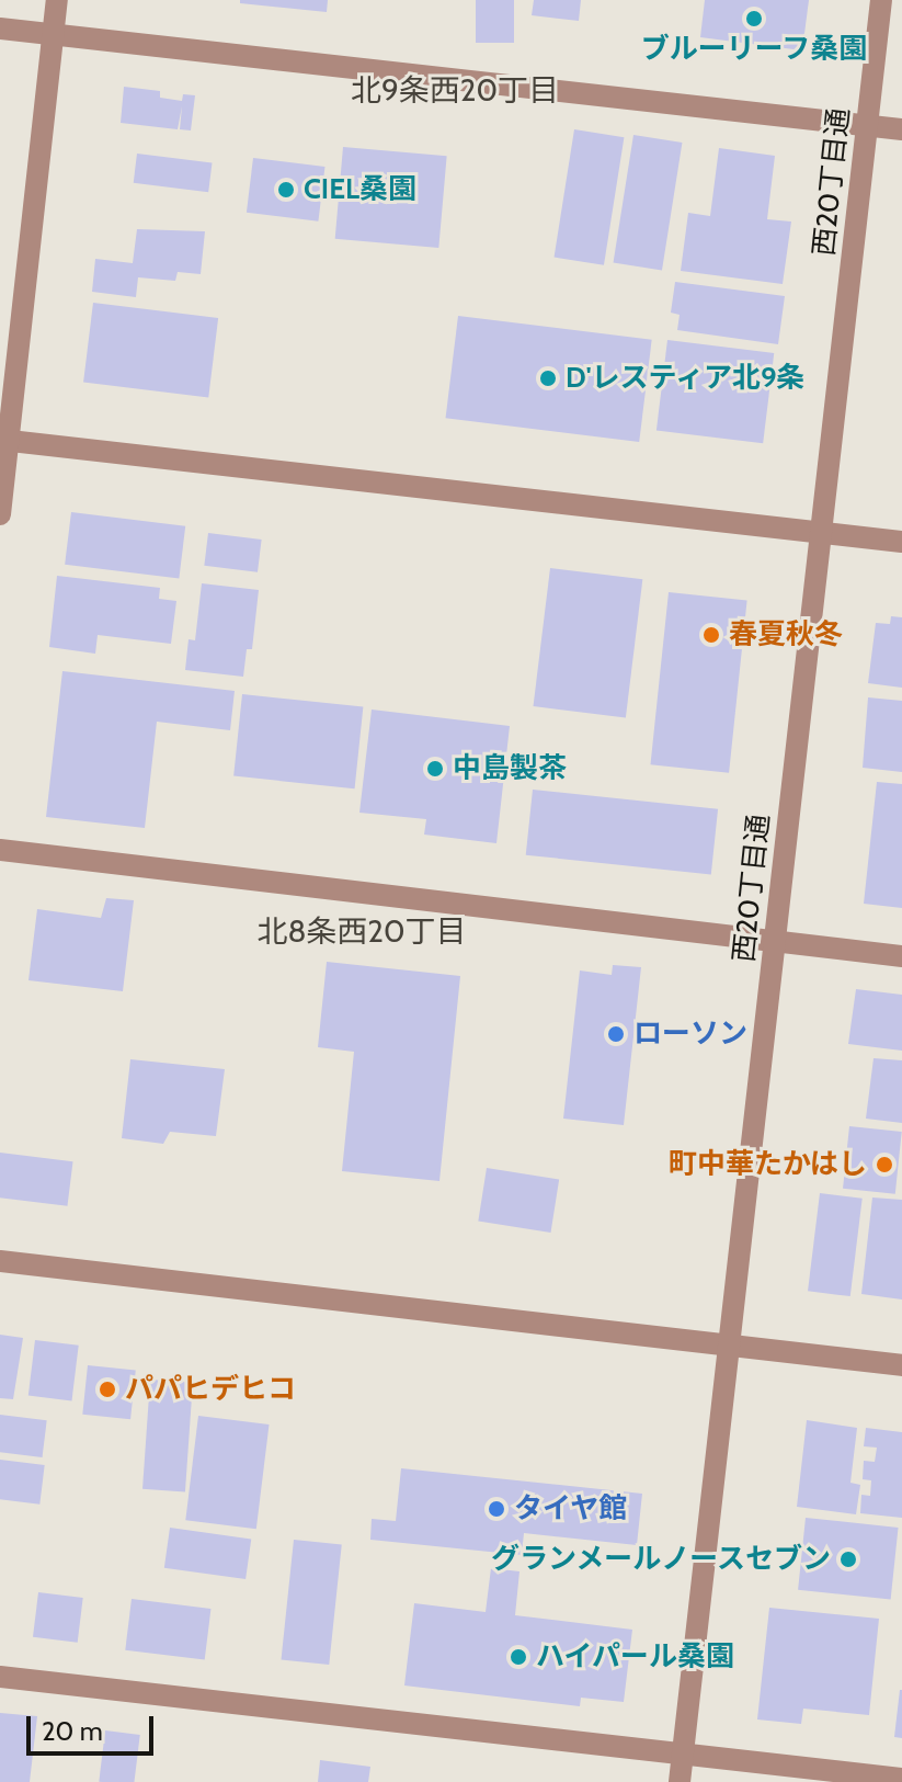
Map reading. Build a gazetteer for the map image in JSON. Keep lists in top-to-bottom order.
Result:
{
  "streets": {
    "street": ["西20丁目通"]
  },
  "districts": ["北9条西20丁目", "北8条西20丁目"],
  "places": [
    "ブルーリーフ桑園",
    "CIEL桑園",
    "D'レスティア北9条",
    "春夏秋冬",
    "中島製茶",
    "ローソン",
    "町中華たかはし",
    "パパヒデヒコ",
    "タイヤ館",
    "グランメールノースセブン",
    "ハイパール桑園"
  ],
  "scale_bar": "20 m"
}
